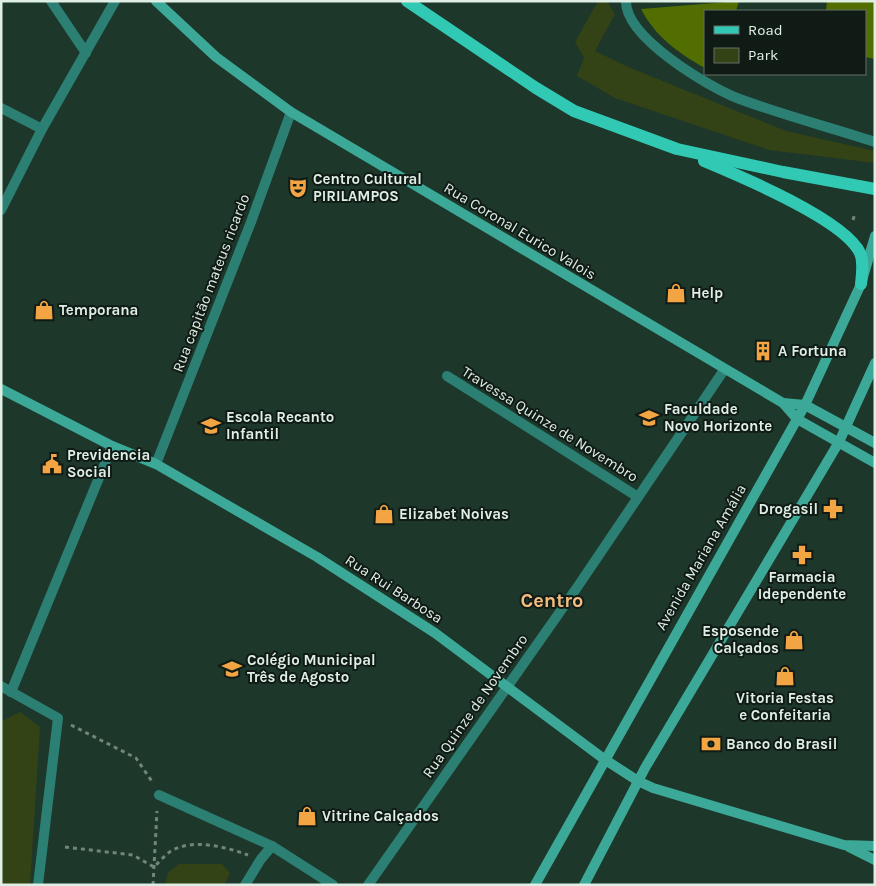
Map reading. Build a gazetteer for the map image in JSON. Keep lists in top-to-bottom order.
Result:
{
  "streets": {
    "main road": ["Rua Coronal Eurico Valois", "Avenida Mariana Amália", "Rua Rui Barbosa"],
    "street": ["Rua capitão mateus ricardo", "Travessa Quinze de Novembro", "Rua Quinze de Novembro"]
  },
  "crossings": [
    ["Rua Coronal Eurico Valois", "Rua capitão mateus ricardo"],
    ["Rua Coronal Eurico Valois", "Avenida Mariana Amália"],
    ["Rua Coronal Eurico Valois", "Rua Quinze de Novembro"],
    ["Rua capitão mateus ricardo", "Rua Rui Barbosa"],
    ["Travessa Quinze de Novembro", "Rua Quinze de Novembro"],
    ["Avenida Mariana Amália", "Rua Rui Barbosa"],
    ["Rua Rui Barbosa", "Rua Quinze de Novembro"]
  ],
  "districts": ["Centro"],
  "places": {
    "theatre": ["Centro Cultural PIRILAMPOS"],
    "shop": [
      "Help",
      "Temporana",
      "Elizabet Noivas",
      "Esposende Calçados",
      "Vitoria Festas e Confeitaria",
      "Vitrine Calçados"
    ],
    "building": ["A Fortuna"],
    "school or university": ["Faculdade Novo Horizonte", "Escola Recanto Infantil", "Colégio Municipal Três de Agosto"],
    "public building": ["Previdencia Social"],
    "pharmacy": ["Drogasil", "Farmacia Idependente"],
    "bank": ["Banco do Brasil"]
  },
  "legend": ["Road", "Park"]
}
